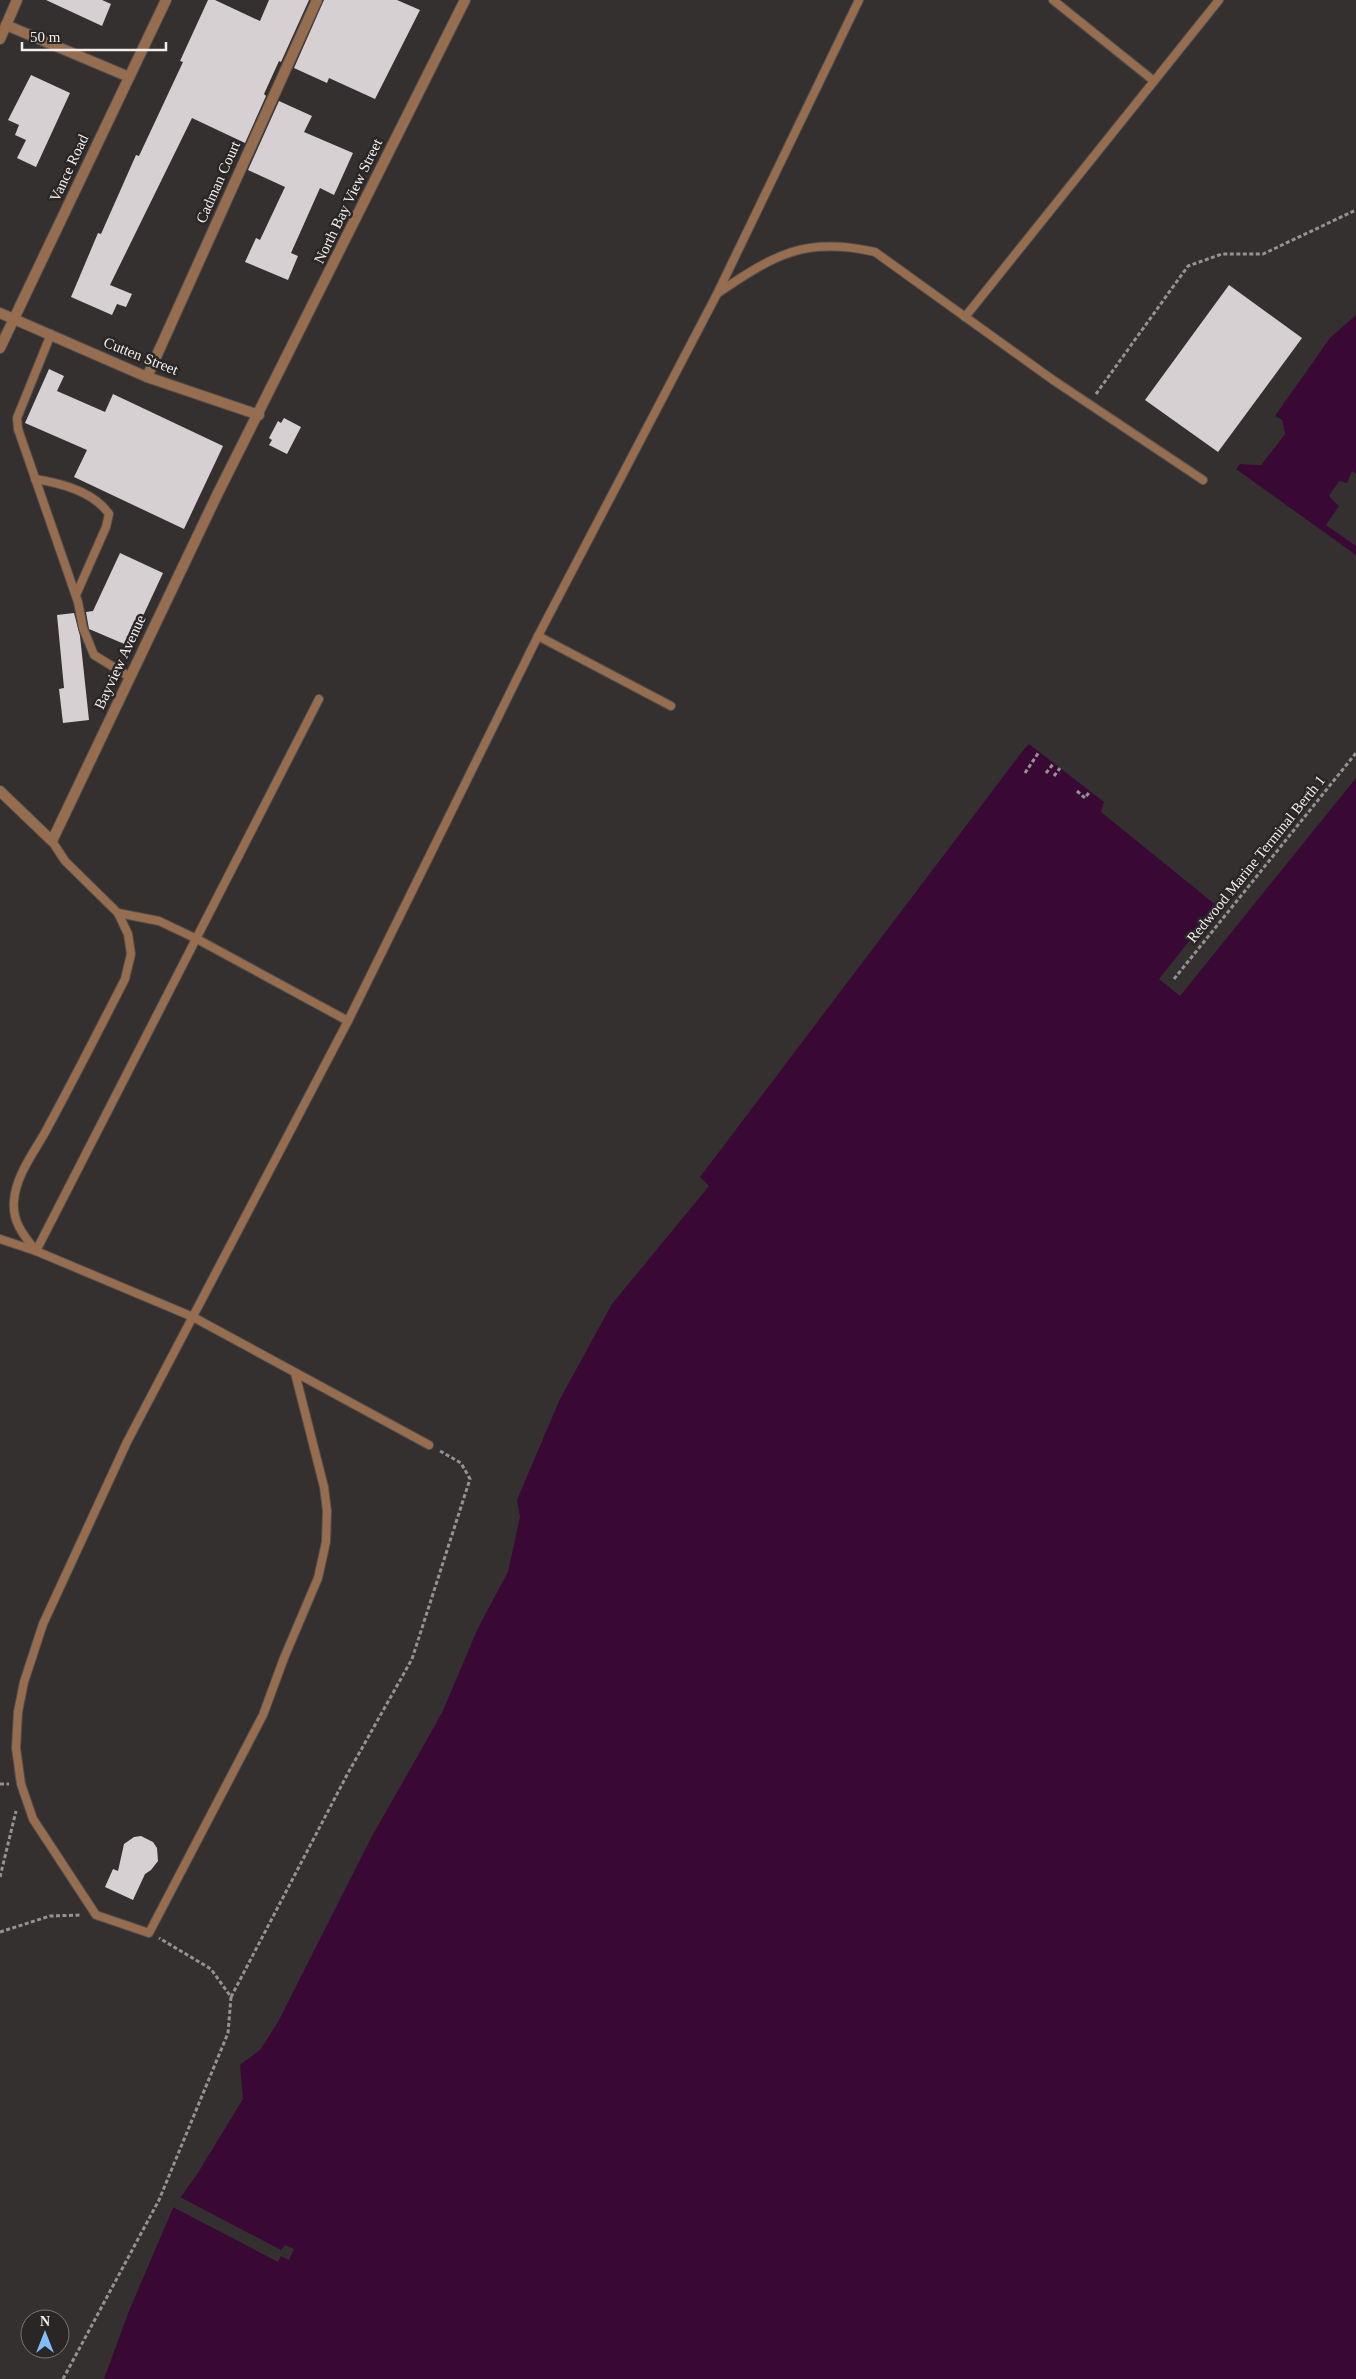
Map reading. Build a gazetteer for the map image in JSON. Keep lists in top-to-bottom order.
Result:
{
  "streets": {
    "street": [
      "Vance Road",
      "Cadman Court",
      "North Bay View Street",
      "Cutten Street",
      "Bayview Avenue"
    ],
    "path": ["Redwood Marine Terminal Berth 1"]
  },
  "crossings": [
    ["Vance Road", "Cutten Street"],
    ["Cadman Court", "Cutten Street"],
    ["North Bay View Street", "Cutten Street"],
    ["North Bay View Street", "Bayview Avenue"]
  ],
  "scale_bar": "50 m",
  "north": "top"
}
